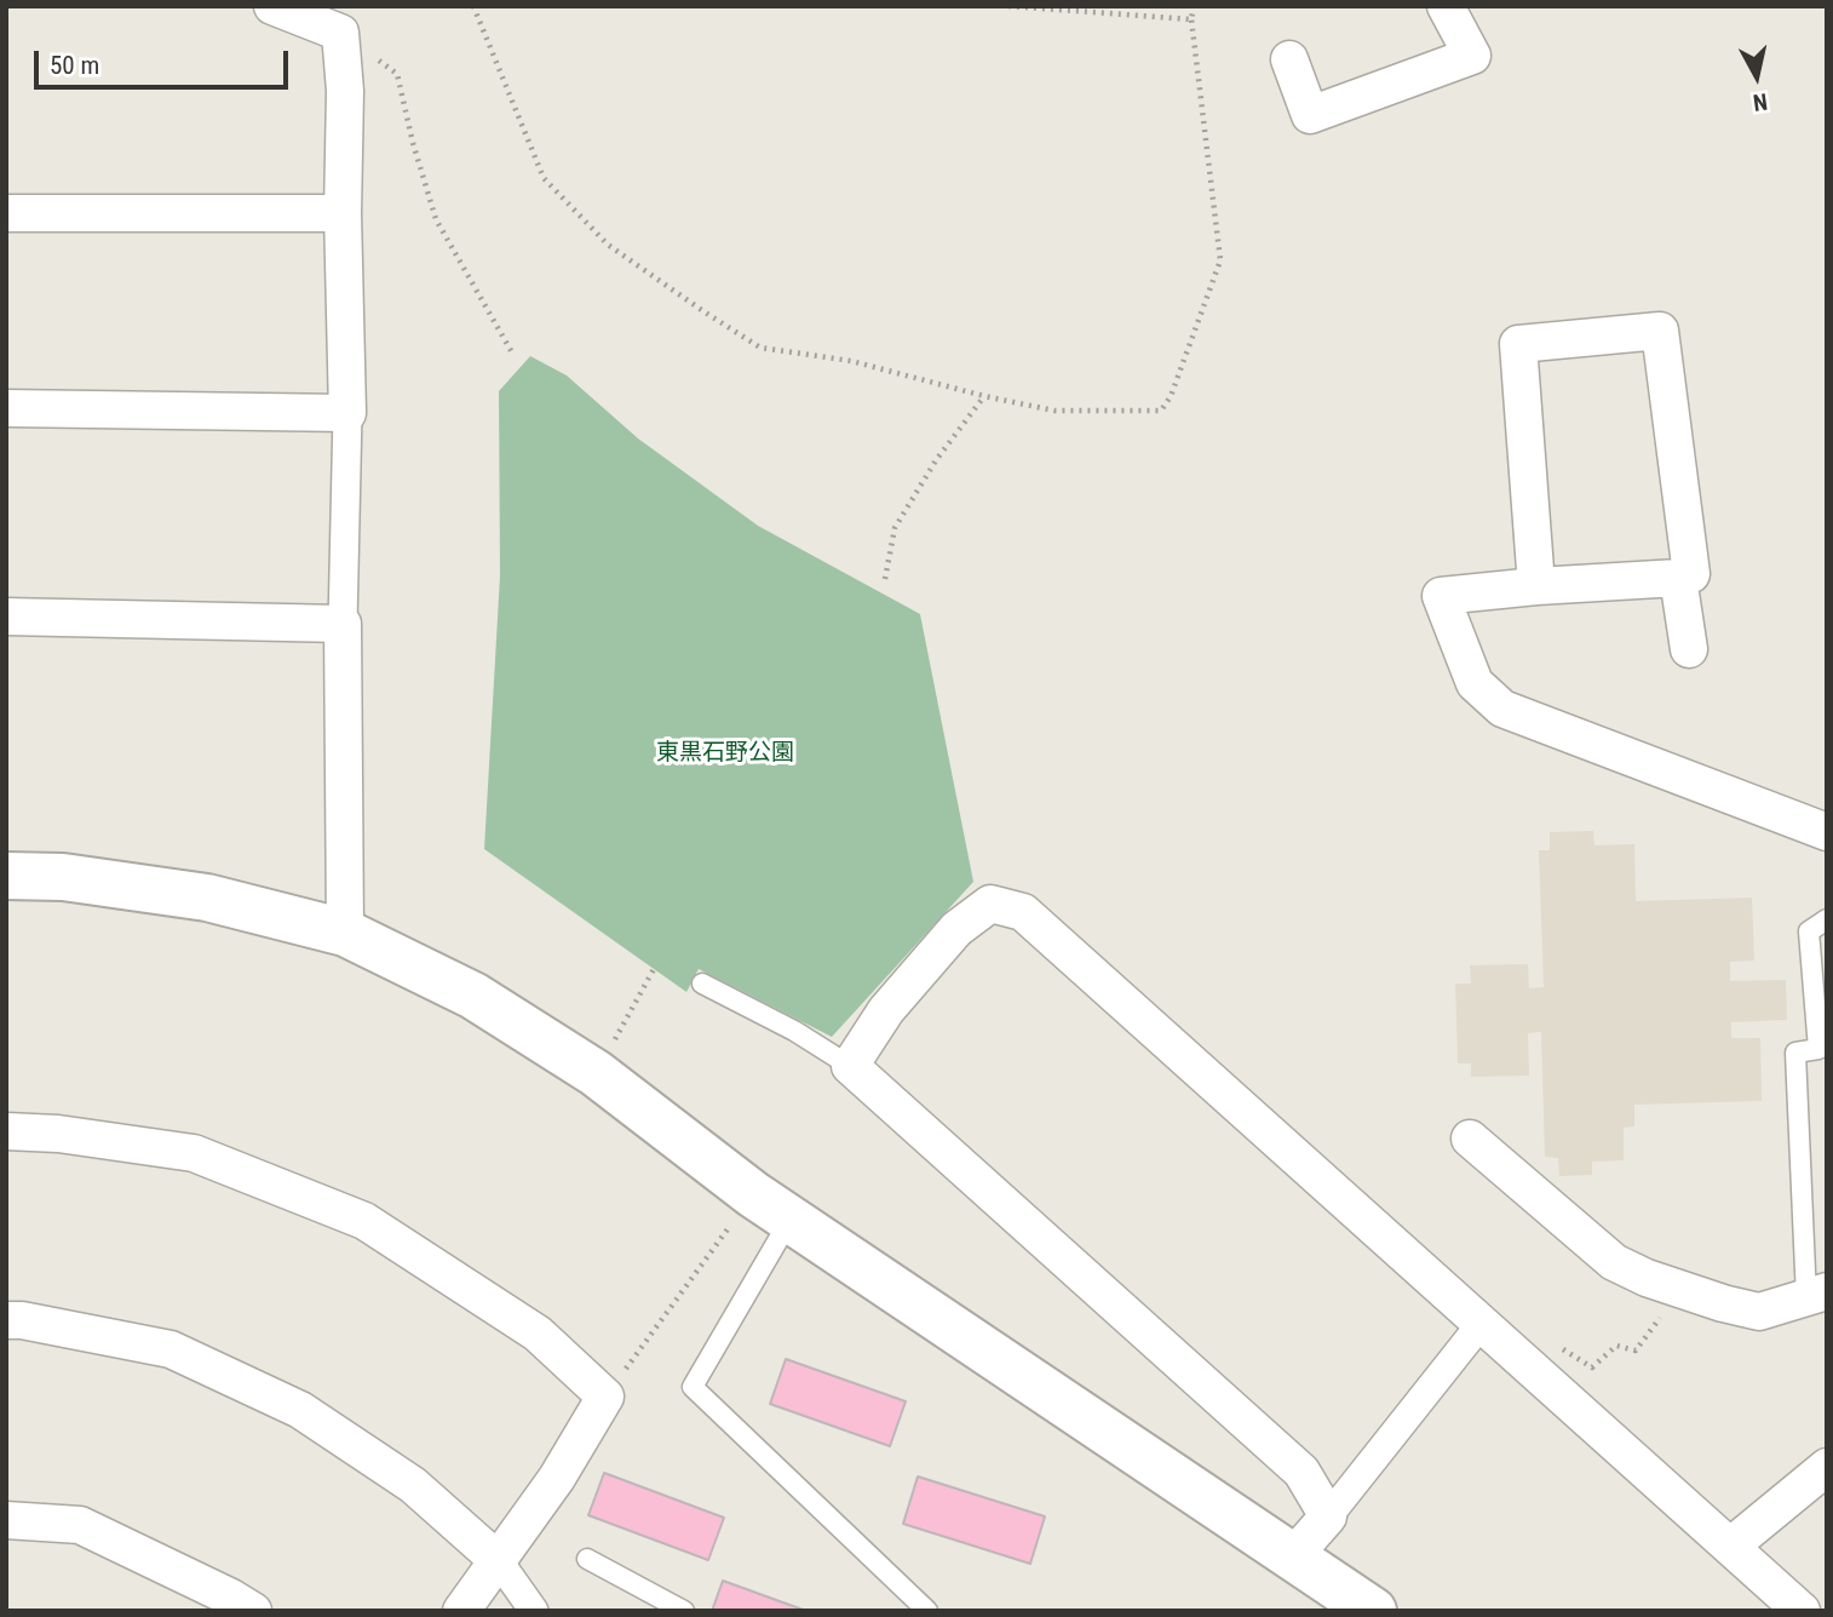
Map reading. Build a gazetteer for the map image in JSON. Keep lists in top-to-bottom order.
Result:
{
  "parks": ["東黒石野公園"],
  "scale_bar": "50 m",
  "north": "bottom"
}
